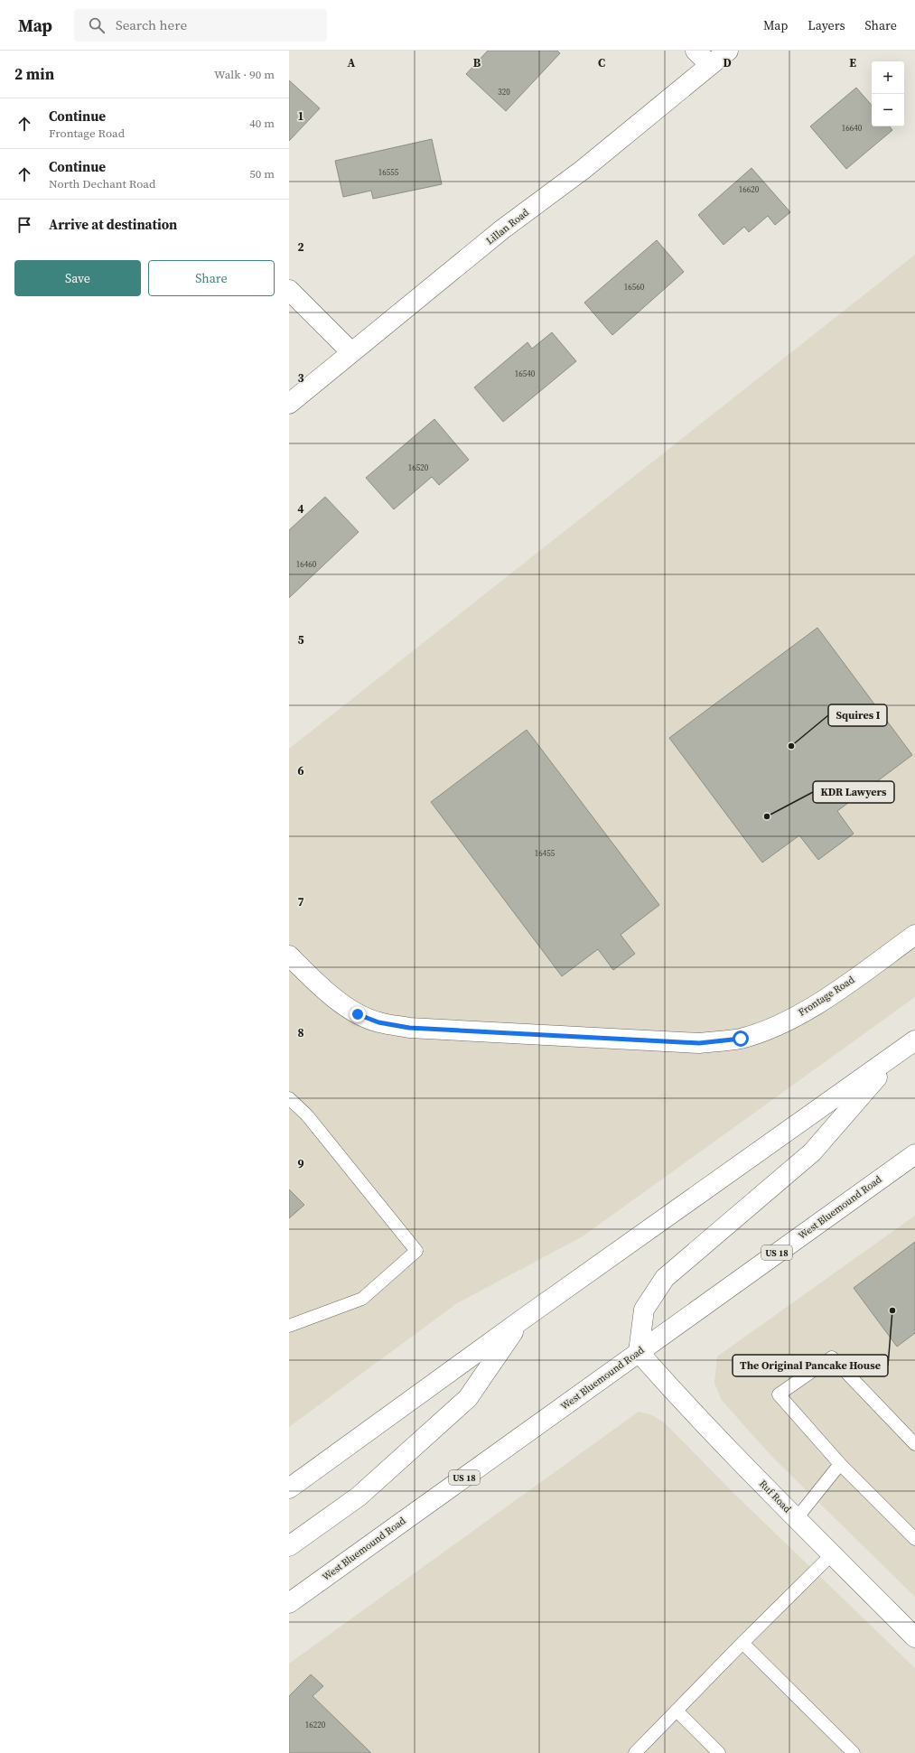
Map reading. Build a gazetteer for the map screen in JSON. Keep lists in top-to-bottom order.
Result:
{
  "streets": {
    "main road": [
      "Lillan Road",
      "Frontage Road",
      "West Bluemound Road",
      "US 18",
      "Ruf Road"
    ]
  },
  "crossings": [
    ["West Bluemound Road", "Ruf Road"]
  ],
  "places": ["Squires I", "KDR Lawyers", "The Original Pancake House"],
  "house_numbers": [
    "320",
    "16640",
    "16555",
    "16620",
    "16560",
    "16540",
    "16520",
    "16460",
    "16455",
    "16220"
  ],
  "page": {
    "header": "Map",
    "search": "Search here",
    "nav": ["Map", "Layers", "Share"],
    "heading": ["2 min", "Walk · 90 m"],
    "map_buttons": ["+", "−"],
    "list": [
      ["Continue", "Frontage Road", "40 m"],
      ["Continue", "North Dechant Road", "50 m"],
      "Arrive at destination"
    ],
    "buttons": ["Save", "Share"]
  },
  "grid": {
    "columns": [
      "A",
      "B",
      "C",
      "D",
      "E"
    ],
    "rows": [
      "1",
      "2",
      "3",
      "4",
      "5",
      "6",
      "7",
      "8",
      "9"
    ]
  }
}
